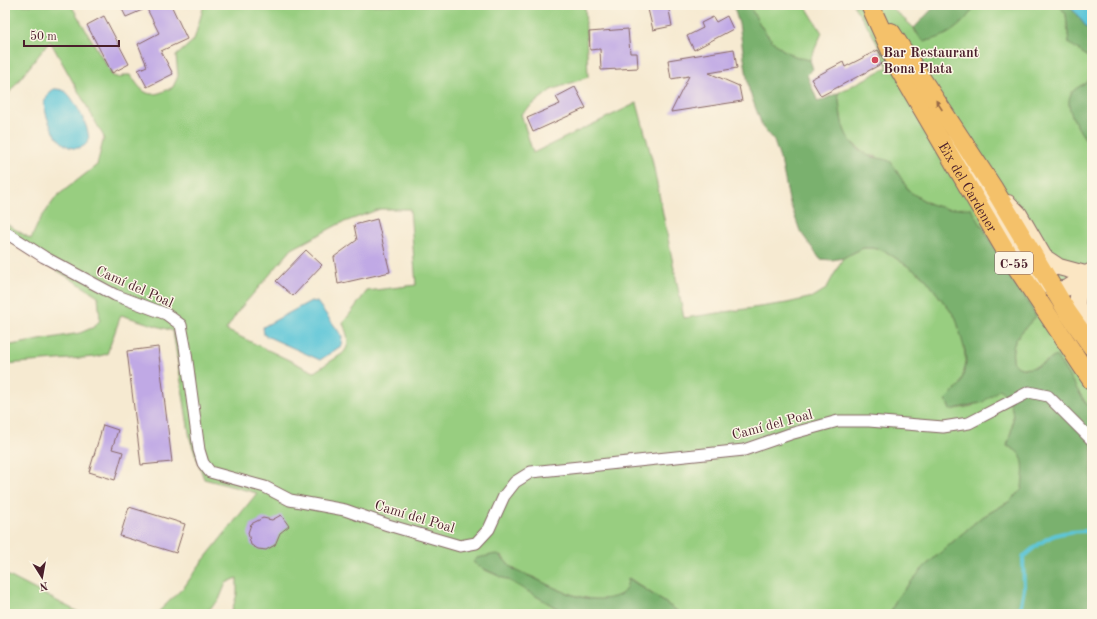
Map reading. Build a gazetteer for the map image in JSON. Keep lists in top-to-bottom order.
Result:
{
  "streets": {
    "main road": ["Eix del Cardener", "C-55"],
    "street": ["Camí del Poal"]
  },
  "crossings": [
    ["Eix del Cardener", "C-55"]
  ],
  "places": ["Bar Restaurant Bona Plata"],
  "scale_bar": "50 m",
  "north": "bottom"
}
